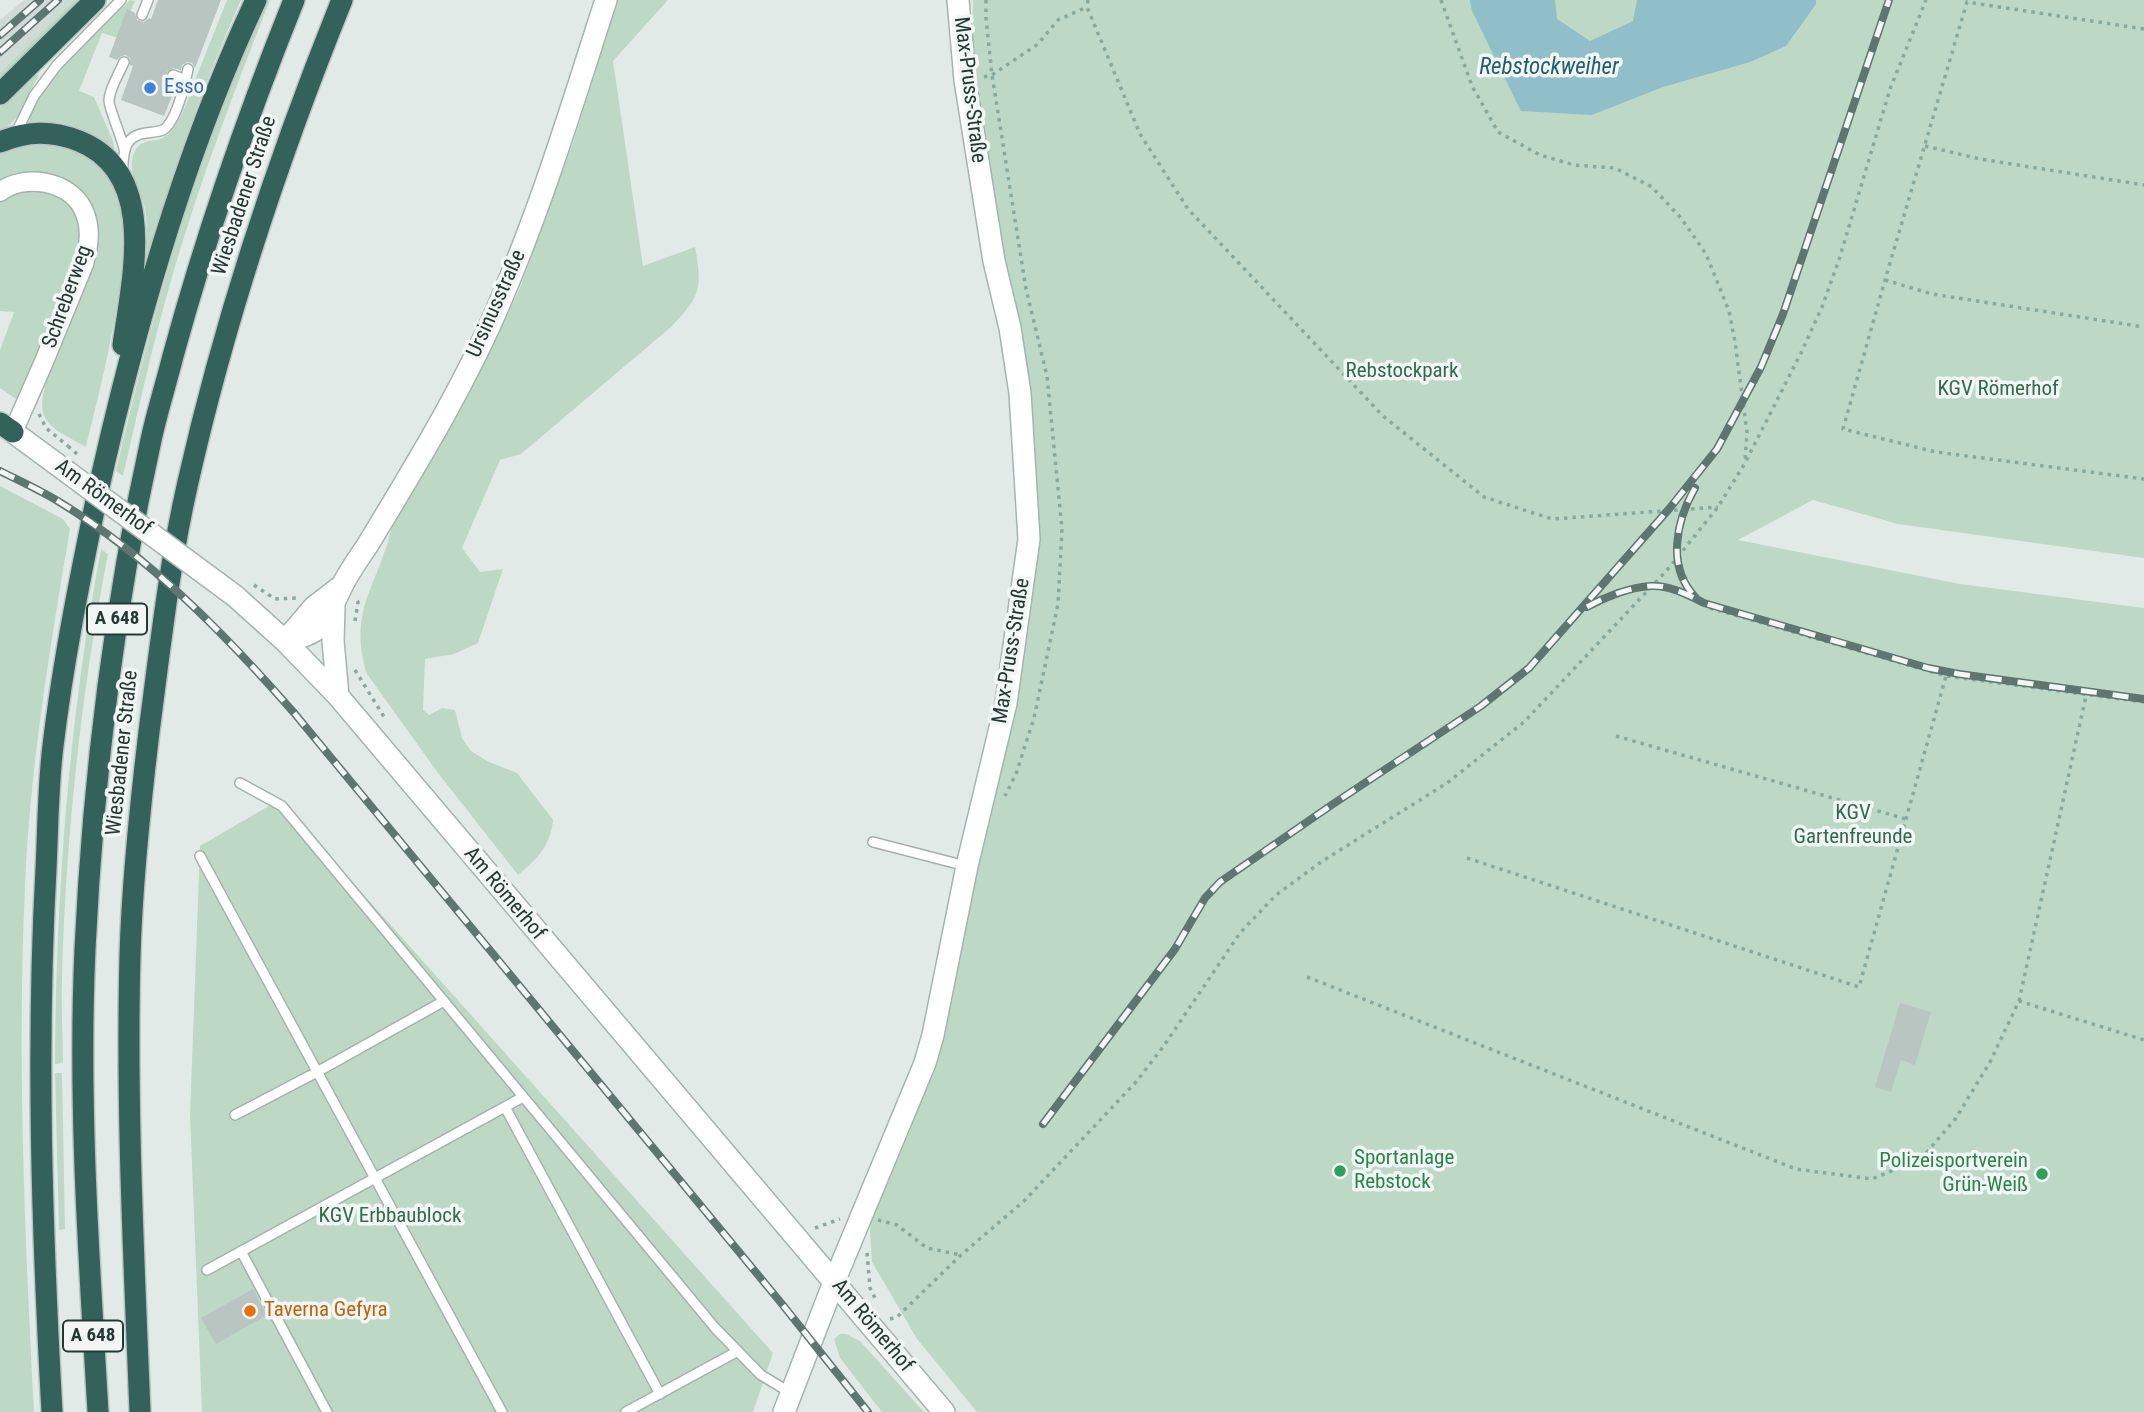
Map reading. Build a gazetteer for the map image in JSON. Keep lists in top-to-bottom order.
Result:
{
  "streets": {
    "highway": ["Wiesbadener Straße", "A 648"],
    "main road": ["Max-Pruss-Straße", "Ursinusstraße", "Am Römerhof"],
    "street": ["Schreberweg"]
  },
  "crossings": [
    ["Max-Pruss-Straße", "Am Römerhof"],
    ["Schreberweg", "Am Römerhof"],
    ["Ursinusstraße", "Am Römerhof"]
  ],
  "water": ["Rebstockweiher"],
  "parks": [
    "Rebstockpark",
    "KGV Römerhof",
    "KGV Gartenfreunde",
    "KGV Erbbaublock"
  ],
  "places": [
    "Esso",
    "Sportanlage Rebstock",
    "Polizeisportverein Grün-Weiß",
    "Taverna Gefyra"
  ]
}
